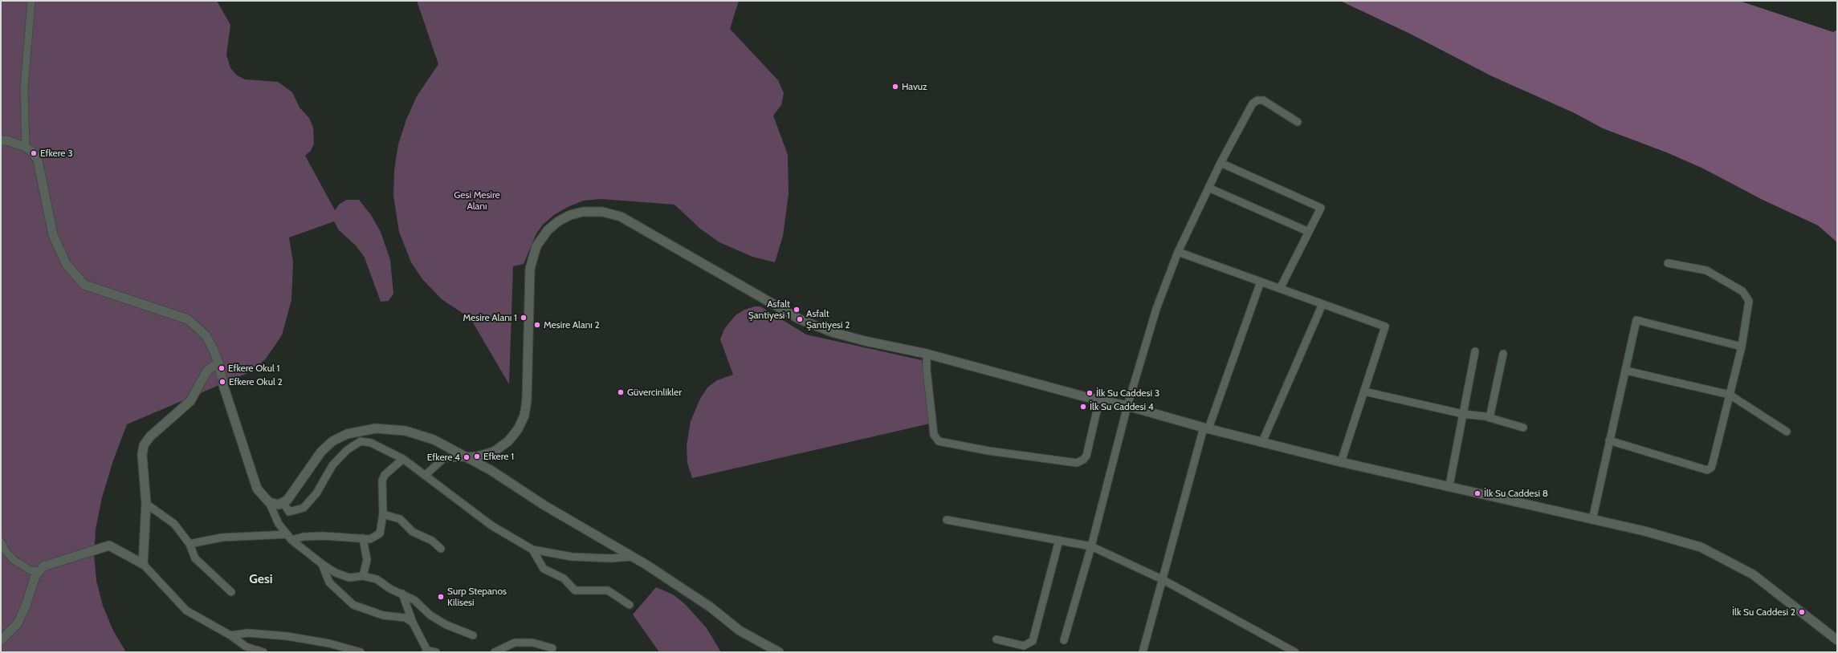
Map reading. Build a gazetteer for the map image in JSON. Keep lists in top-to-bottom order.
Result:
{
  "districts": ["Gesi"],
  "parks": ["Gesi Mesire Alanı"],
  "places": [
    "Havuz",
    "Efkere 3",
    "Asfalt Şantiyesi 1",
    "Mesire Alanı 1",
    "Asfalt Şantiyesi 2",
    "Mesire Alanı 2",
    "Efkere Okul 1",
    "Efkere Okul 2",
    "Güvercinlikler",
    "İlk Su Caddesi 3",
    "İlk Su Caddesi 4",
    "Efkere 1",
    "Efkere 4",
    "İlk Su Caddesi 8",
    "Surp Stepanos Kilisesi",
    "İlk Su Caddesi 2"
  ]
}
